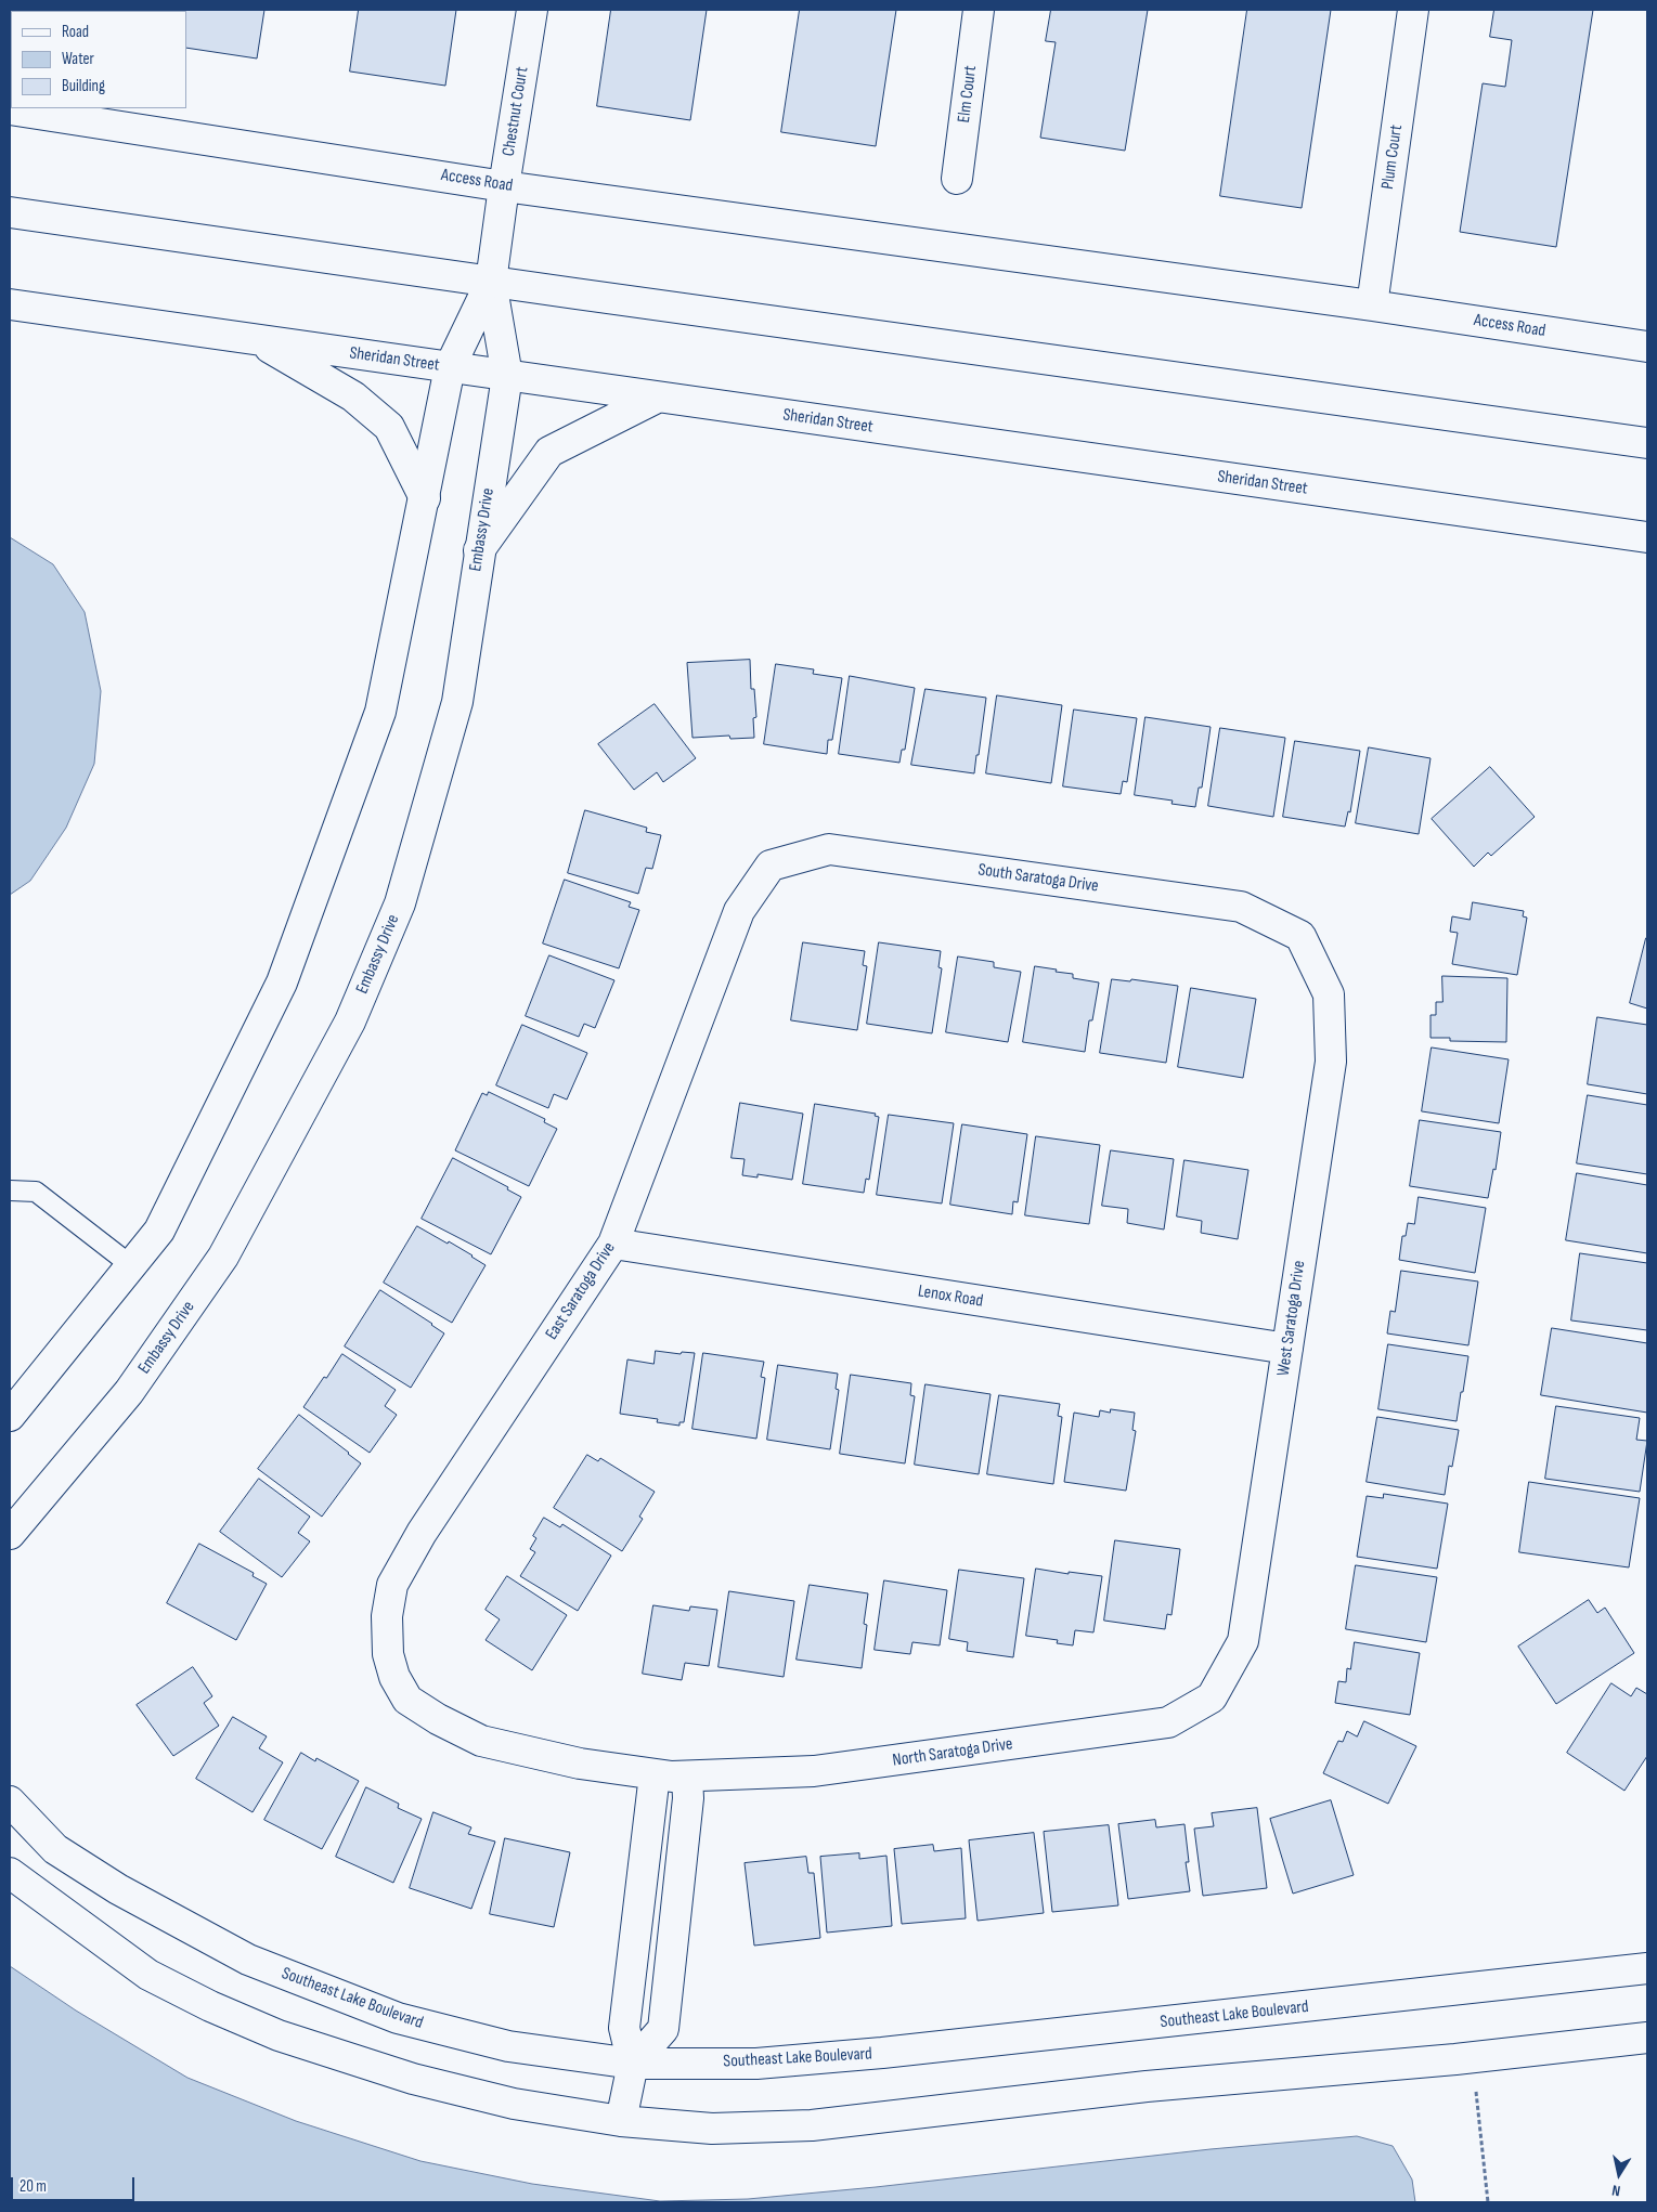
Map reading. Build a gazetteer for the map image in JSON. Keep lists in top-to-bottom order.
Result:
{
  "streets": {
    "street": [
      "Elm Court",
      "Chestnut Court",
      "Plum Court",
      "Access Road",
      "Sheridan Street",
      "Embassy Drive",
      "South Saratoga Drive",
      "East Saratoga Drive",
      "Lenox Road",
      "West Saratoga Drive",
      "North Saratoga Drive",
      "Southeast Lake Boulevard"
    ]
  },
  "crossings": [
    ["Chestnut Court", "Access Road"],
    ["Chestnut Court", "Sheridan Street"],
    ["Chestnut Court", "Embassy Drive"],
    ["Plum Court", "Access Road"],
    ["Sheridan Street", "Embassy Drive"],
    ["South Saratoga Drive", "East Saratoga Drive"],
    ["South Saratoga Drive", "West Saratoga Drive"],
    ["East Saratoga Drive", "Lenox Road"],
    ["East Saratoga Drive", "North Saratoga Drive"],
    ["Lenox Road", "West Saratoga Drive"],
    ["West Saratoga Drive", "North Saratoga Drive"]
  ],
  "legend": ["Road", "Water", "Building"],
  "scale_bar": "20 m",
  "north": "bottom"
}
